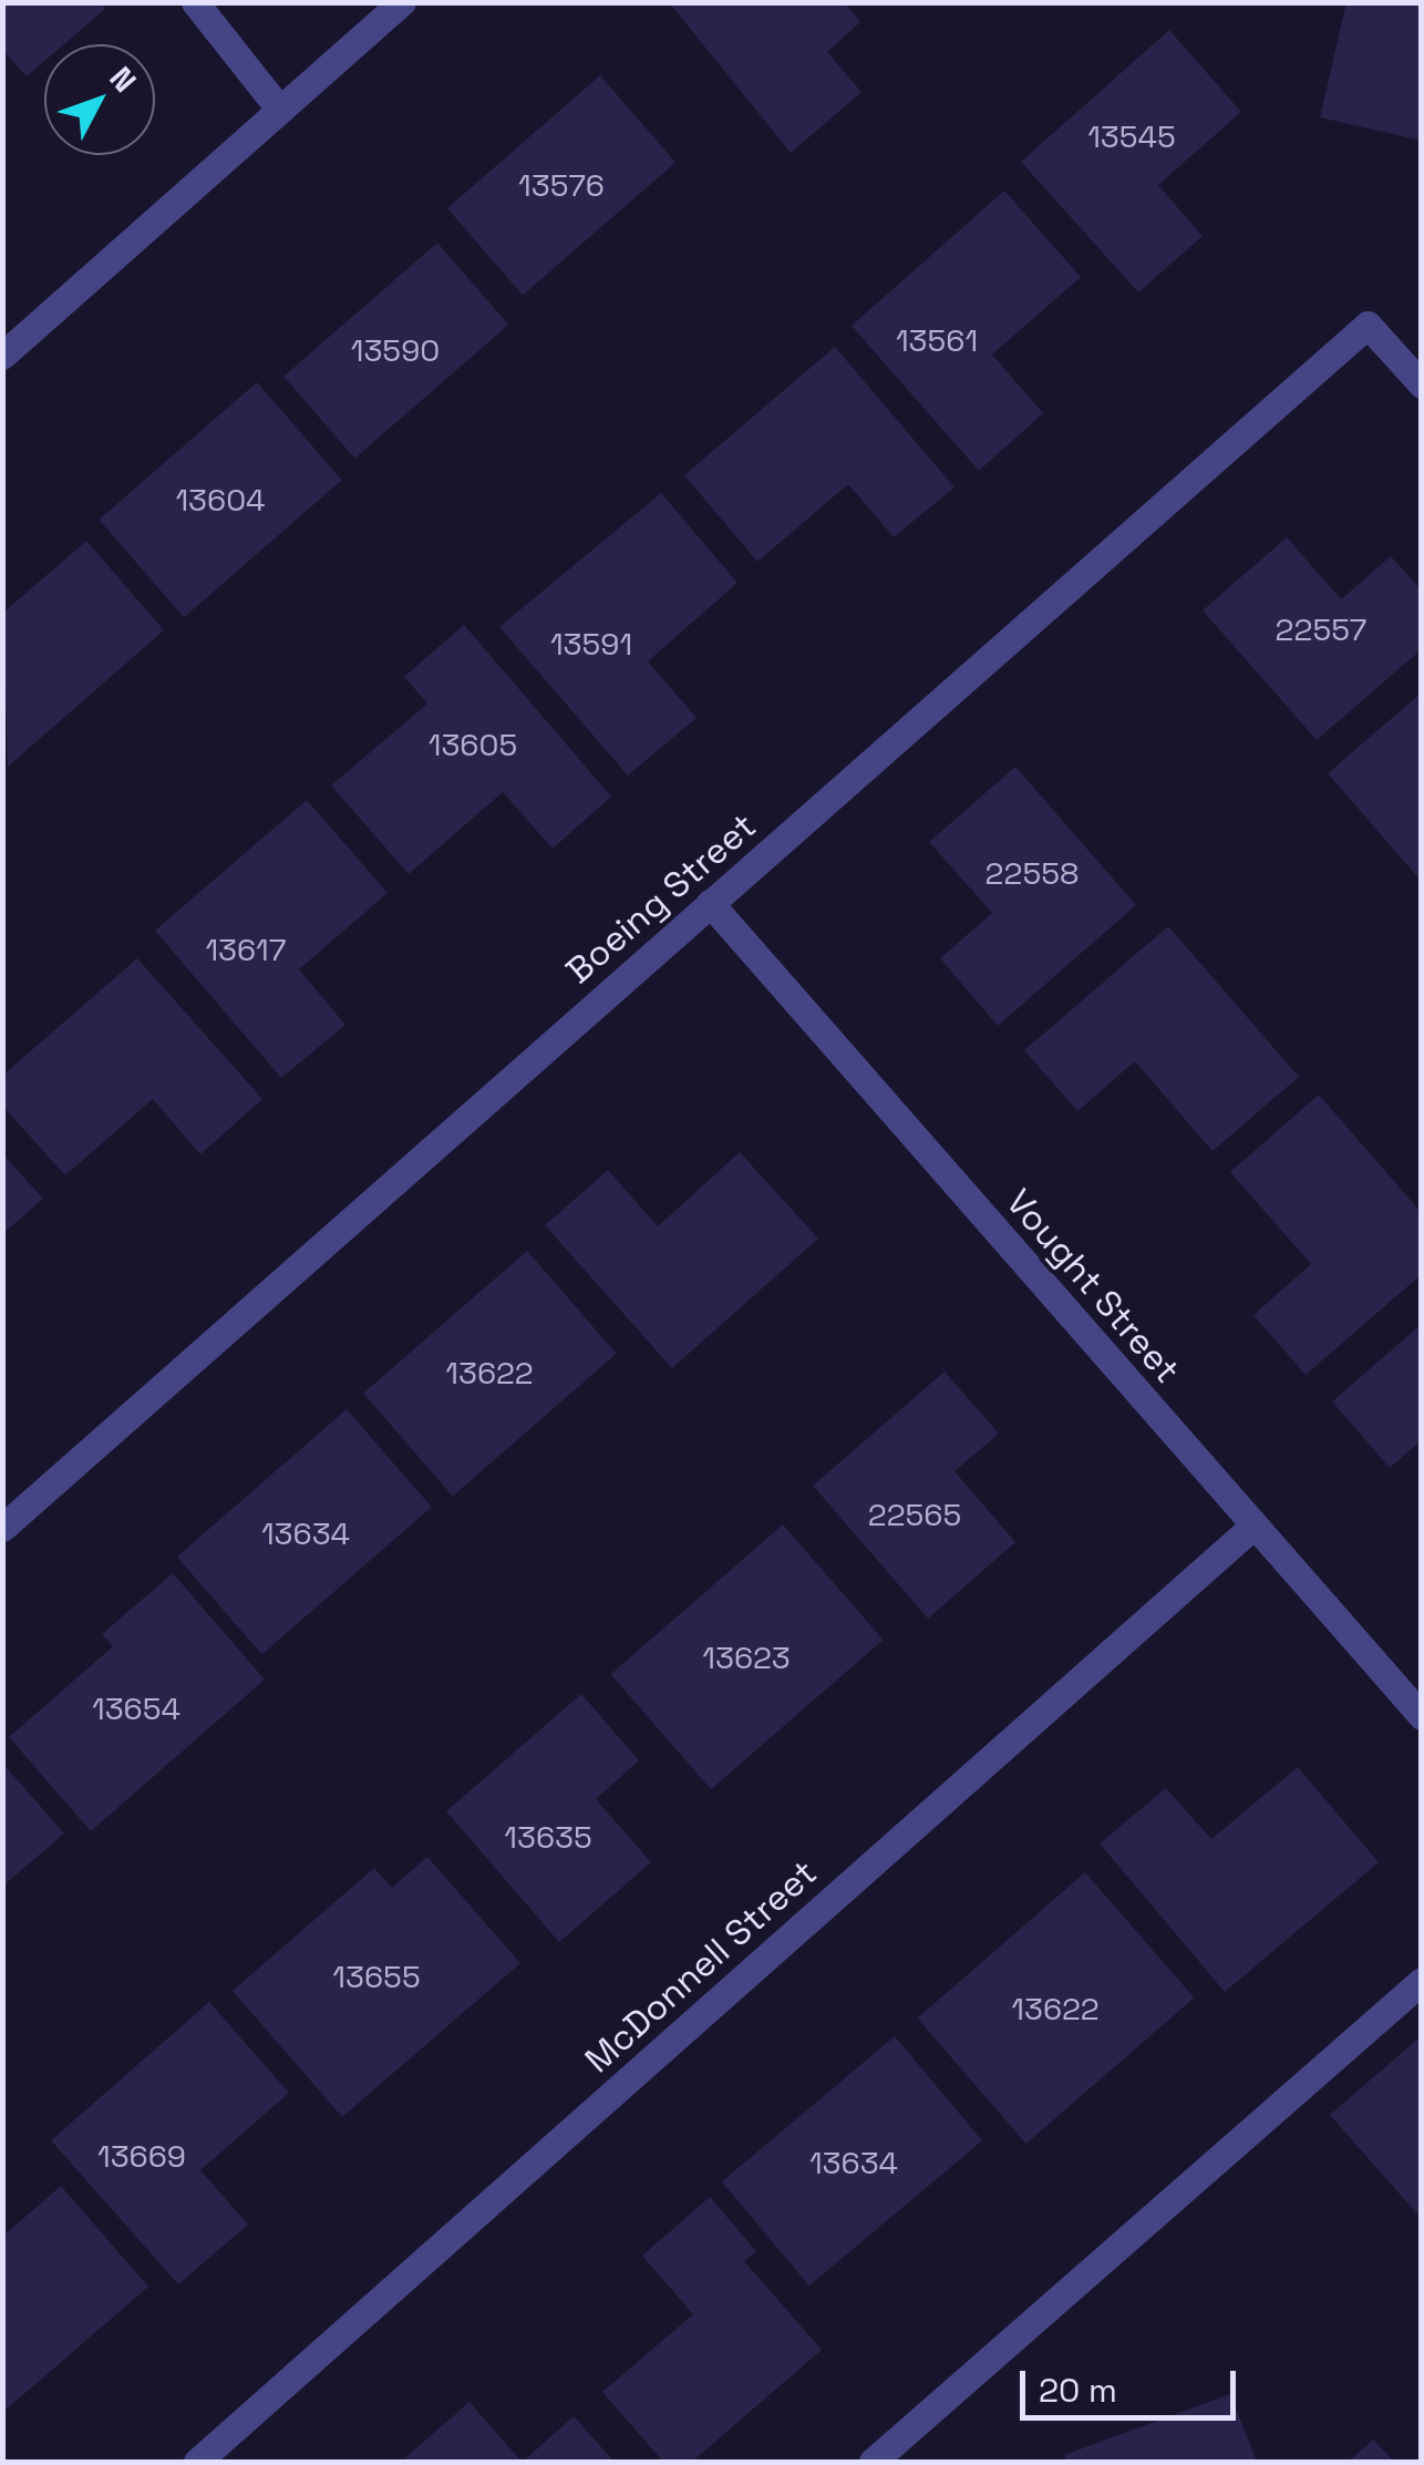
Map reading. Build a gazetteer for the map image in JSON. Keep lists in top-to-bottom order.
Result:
{
  "streets": {
    "street": ["Boeing Street", "Vought Street", "McDonnell Street"]
  },
  "crossings": [
    ["Boeing Street", "Vought Street"],
    ["Vought Street", "McDonnell Street"]
  ],
  "house_numbers": [
    "13545",
    "13576",
    "13561",
    "13590",
    "13604",
    "22557",
    "13591",
    "13605",
    "22558",
    "13617",
    "13622",
    "22565",
    "13634",
    "13623",
    "13654",
    "13635",
    "13655",
    "13622",
    "13669",
    "13634"
  ],
  "scale_bar": "20 m",
  "north": "top right"
}
